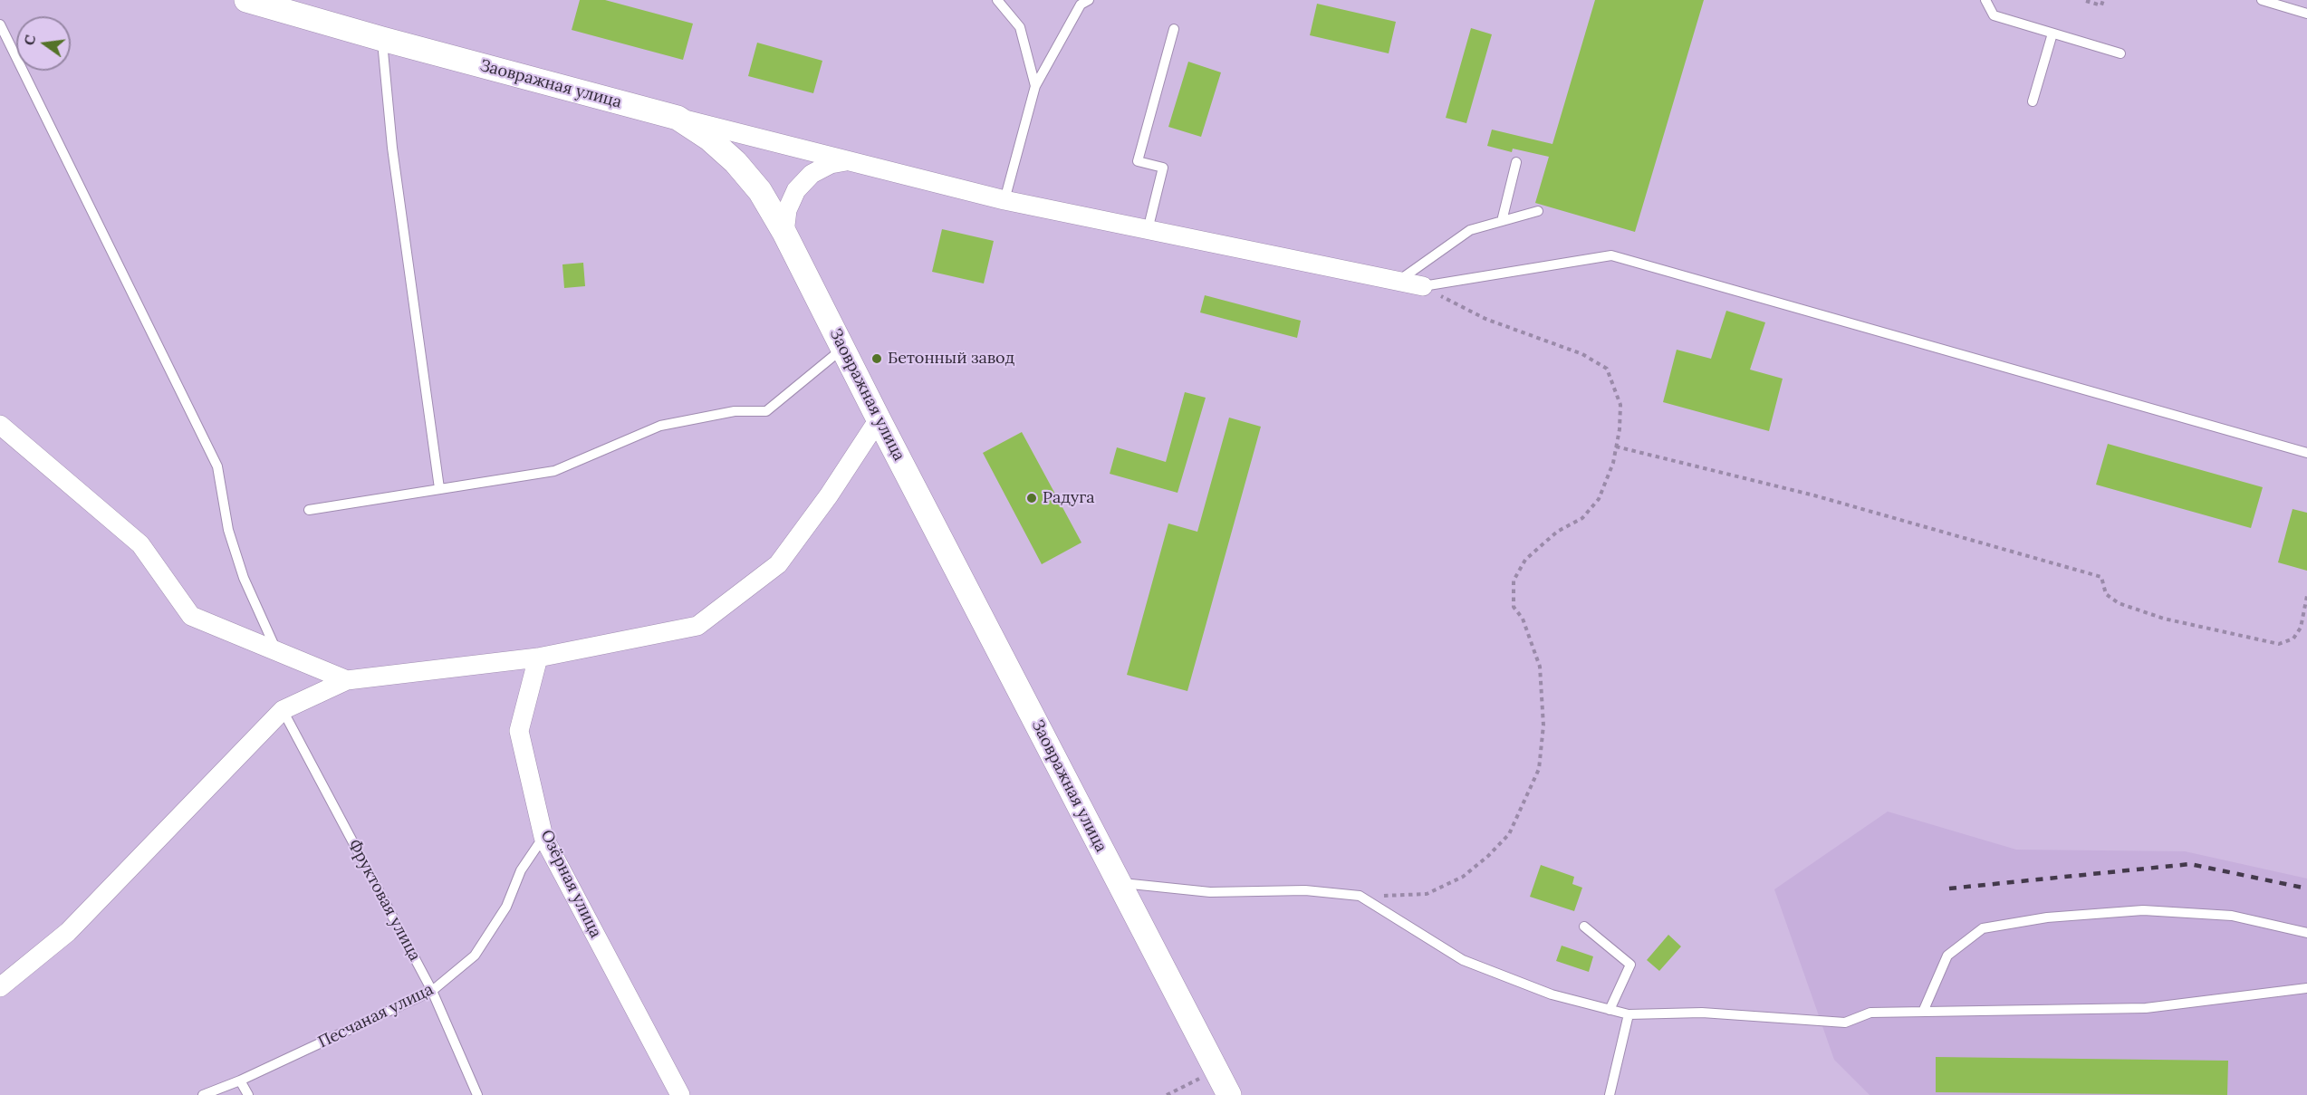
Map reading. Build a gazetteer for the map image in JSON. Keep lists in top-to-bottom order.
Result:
{
  "streets": {
    "street": ["Заовражная улица", "Озёрная улица"],
    "lane": ["Фруктовая улица", "Песчаная улица"]
  },
  "crossings": [
    ["Озёрная улица", "Песчаная улица"],
    ["Фруктовая улица", "Песчаная улица"]
  ],
  "places": ["Бетонный завод", "Радуга"],
  "north": "left"
}
